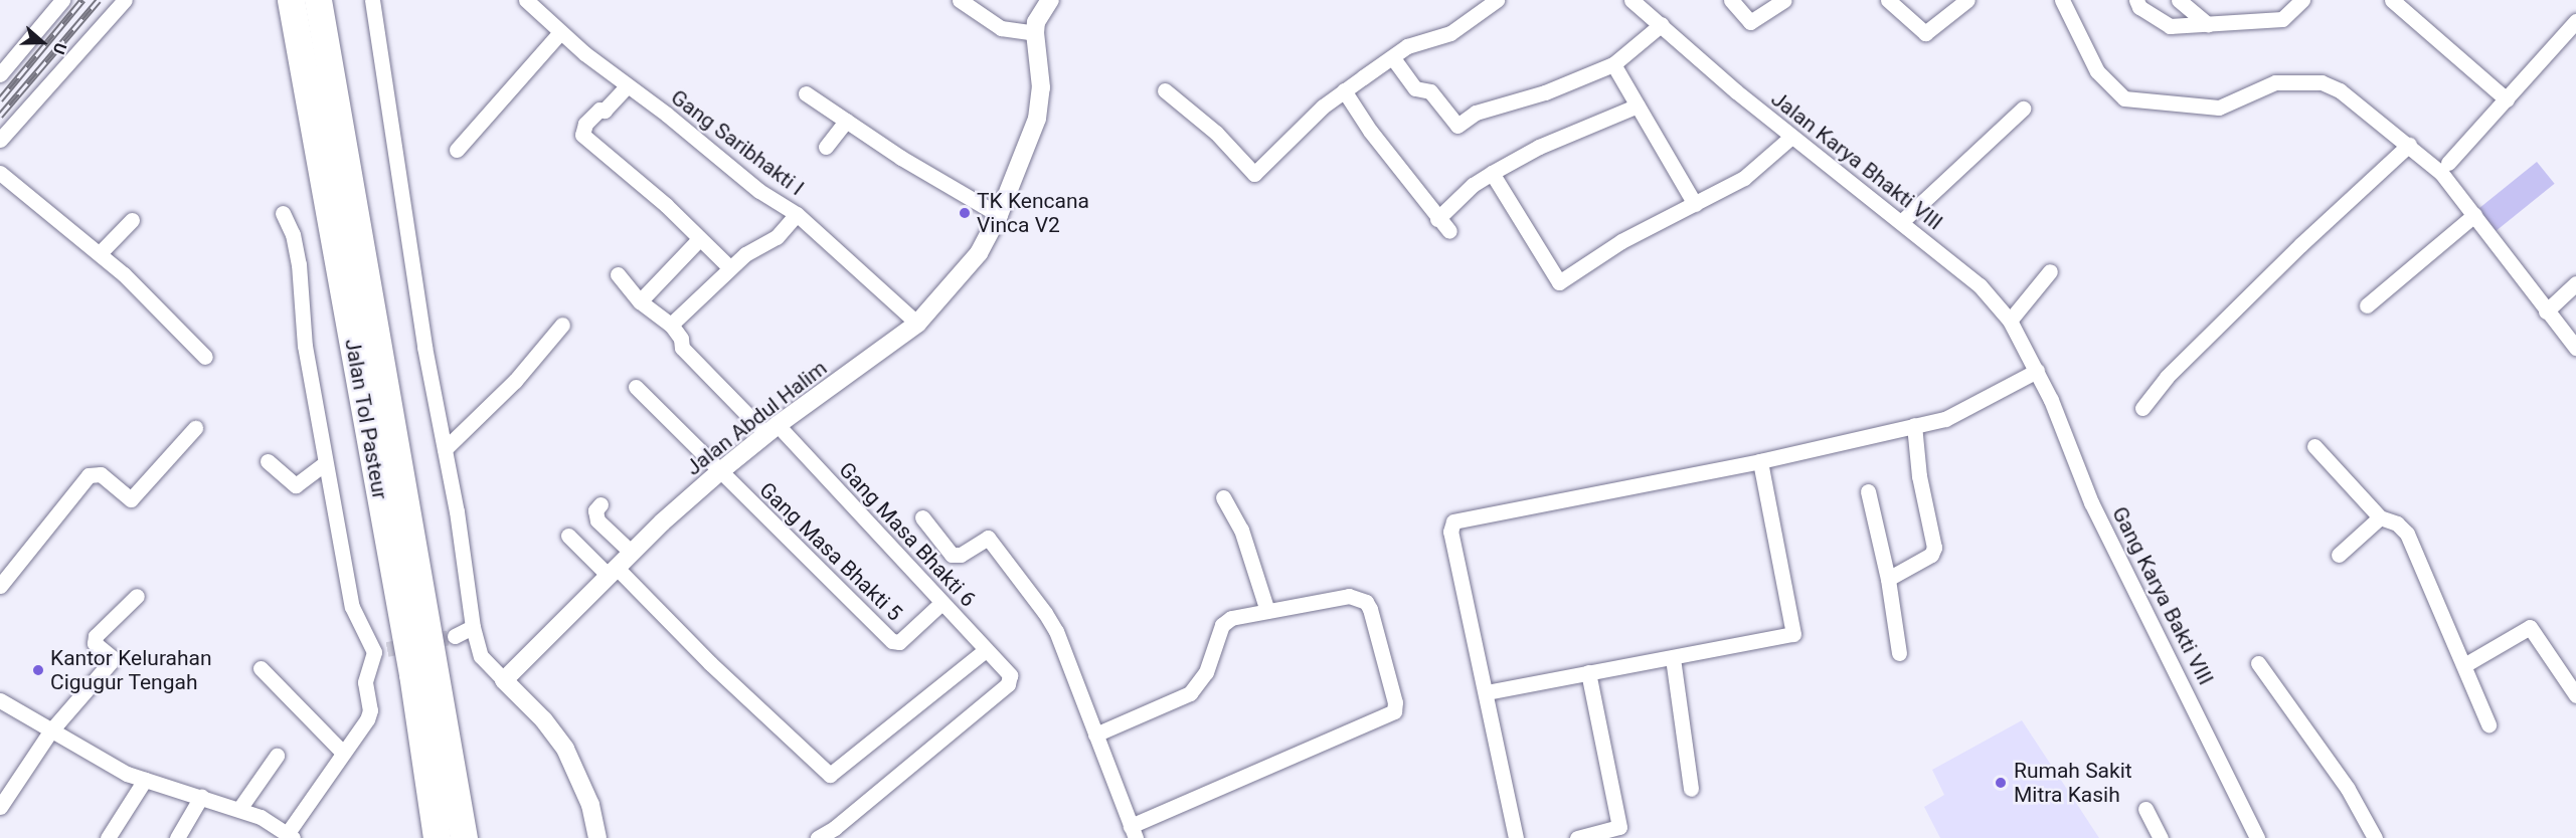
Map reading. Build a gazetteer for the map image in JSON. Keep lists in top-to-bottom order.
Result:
{
  "streets": {
    "highway": ["Jalan Tol Pasteur"],
    "street": [
      "Gang Saribhakti I",
      "Jalan Karya Bhakti VIII",
      "Jalan Abdul Halim",
      "Gang Masa Bhakti 6",
      "Gang Masa Bhakti 5",
      "Gang Karya Bakti VIII"
    ]
  },
  "crossings": [
    ["Gang Saribhakti I", "Jalan Abdul Halim"],
    ["Jalan Karya Bhakti VIII", "Gang Karya Bakti VIII"],
    ["Jalan Abdul Halim", "Gang Masa Bhakti 6"],
    ["Jalan Abdul Halim", "Gang Masa Bhakti 5"],
    ["Gang Masa Bhakti 6", "Gang Masa Bhakti 5"]
  ],
  "places": ["TK Kencana Vinca V2", "Kantor Kelurahan Cigugur Tengah", "Rumah Sakit Mitra Kasih"],
  "north": "right"
}
